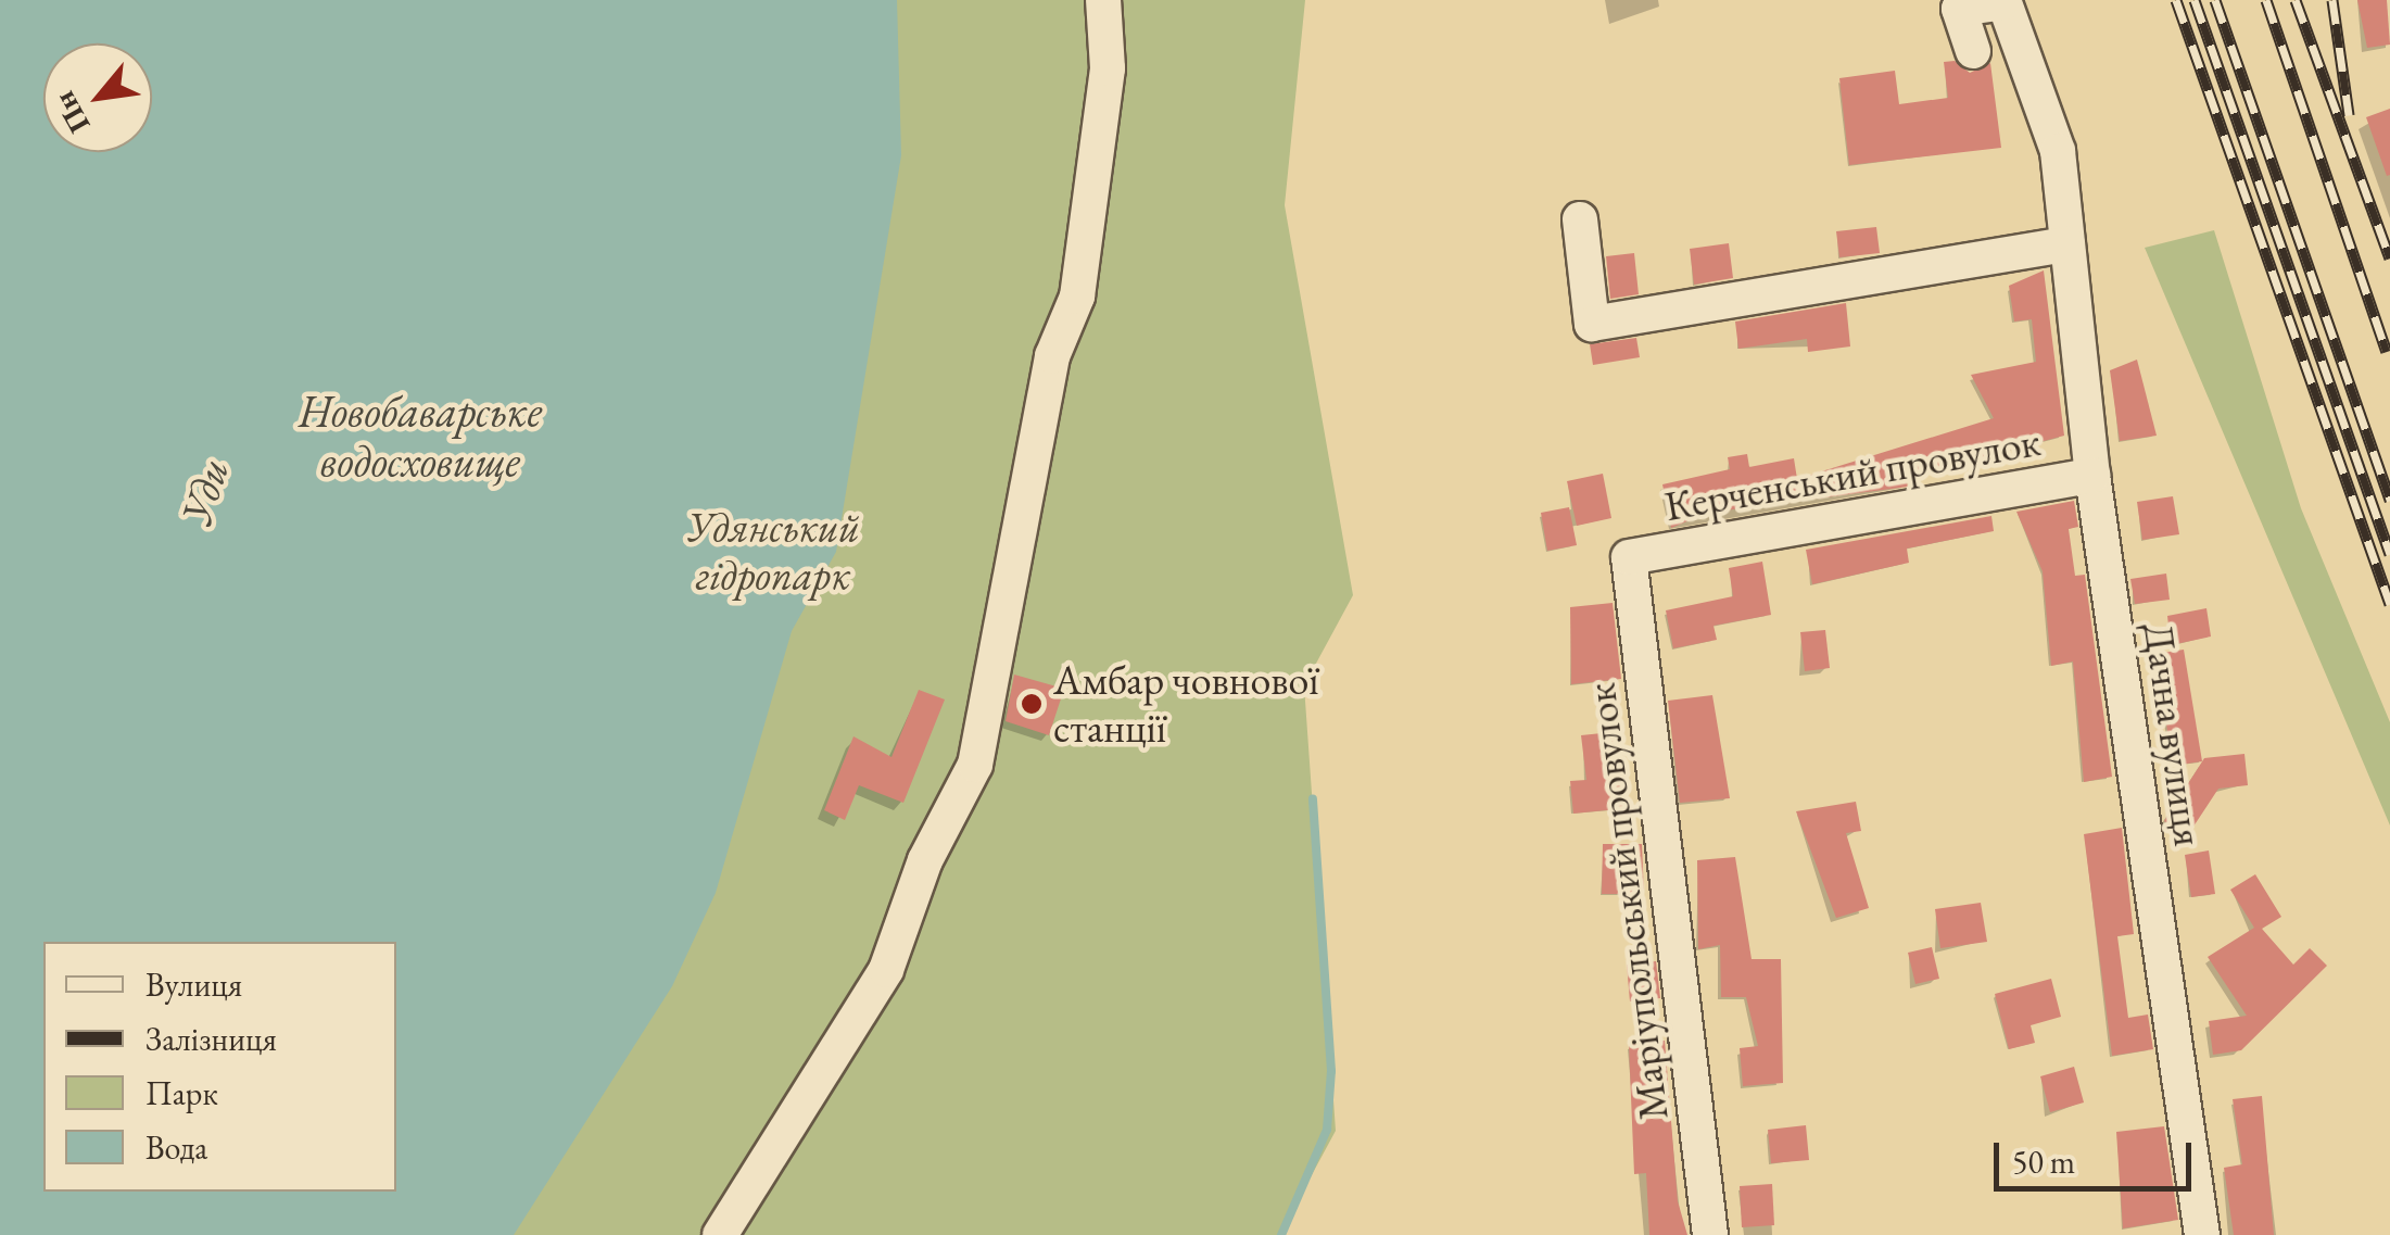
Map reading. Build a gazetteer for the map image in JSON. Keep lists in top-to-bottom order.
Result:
{
  "streets": {
    "street": ["Керченський провулок", "Дачна вулиця", "Маріупольський провулок"]
  },
  "crossings": [
    ["Керченський провулок", "Дачна вулиця"],
    ["Керченський провулок", "Маріупольський провулок"]
  ],
  "water": ["Новобаварське водосховище", "Уди"],
  "parks": ["Удянський гідропарк"],
  "places": ["Амбар човнової станції"],
  "legend": [
    "Вулиця",
    "Залізниця",
    "Парк",
    "Вода"
  ],
  "scale_bar": "50 m",
  "north": "bottom left"
}
